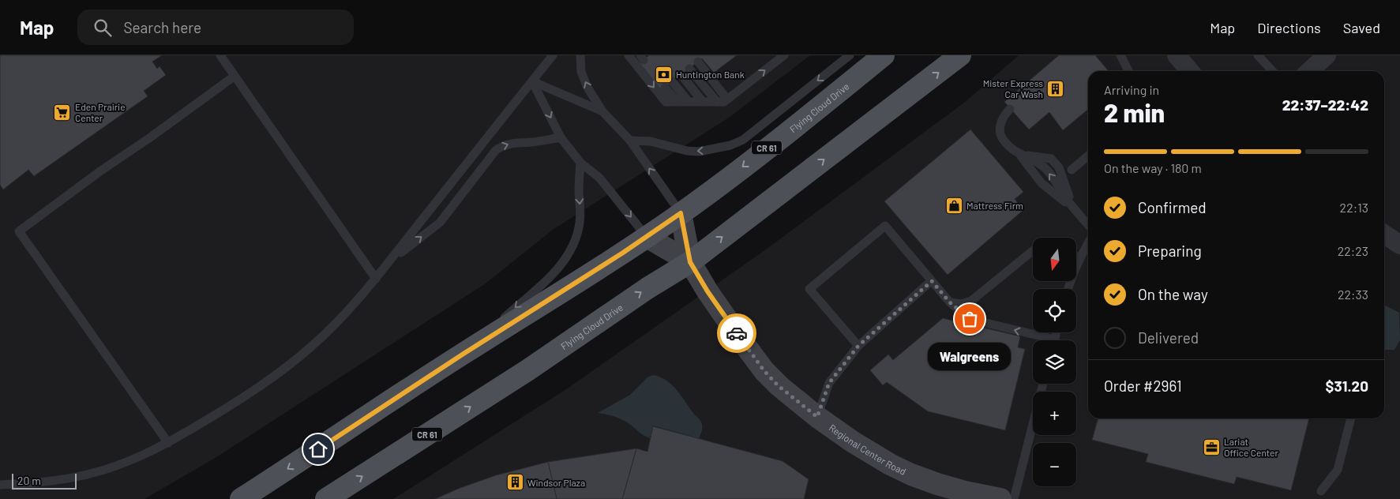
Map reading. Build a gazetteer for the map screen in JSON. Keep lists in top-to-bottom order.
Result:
{
  "streets": {
    "main road": ["Flying Cloud Drive", "CR 61"],
    "street": ["Regional Center Road"]
  },
  "crossings": [
    ["Flying Cloud Drive", "Regional Center Road"]
  ],
  "places": {
    "bank": ["Huntington Bank"],
    "building": ["Mister Express Car Wash", "Windsor Plaza"],
    "supermarket": ["Eden Prairie Center"],
    "shop": ["Mattress Firm"],
    "other": ["Walgreens"],
    "office": ["Lariat Office Center"]
  },
  "scale_bar": "20 m",
  "north": "bottom",
  "page": {
    "header": "Map",
    "search": "Search here",
    "nav": ["Map", "Directions", "Saved"],
    "heading": ["2 min", "Arriving in", "22:37–22:42"],
    "panel": ["Order #2961", "$31.20"],
    "bar": "On the way · 180 m",
    "list": [
      ["Confirmed", "22:13"],
      ["Preparing", "22:23"],
      ["On the way", "22:33"],
      "Delivered"
    ],
    "map_buttons": ["+", "−"],
    "bubble": "Walgreens",
    "scale": "20 m"
  }
}
